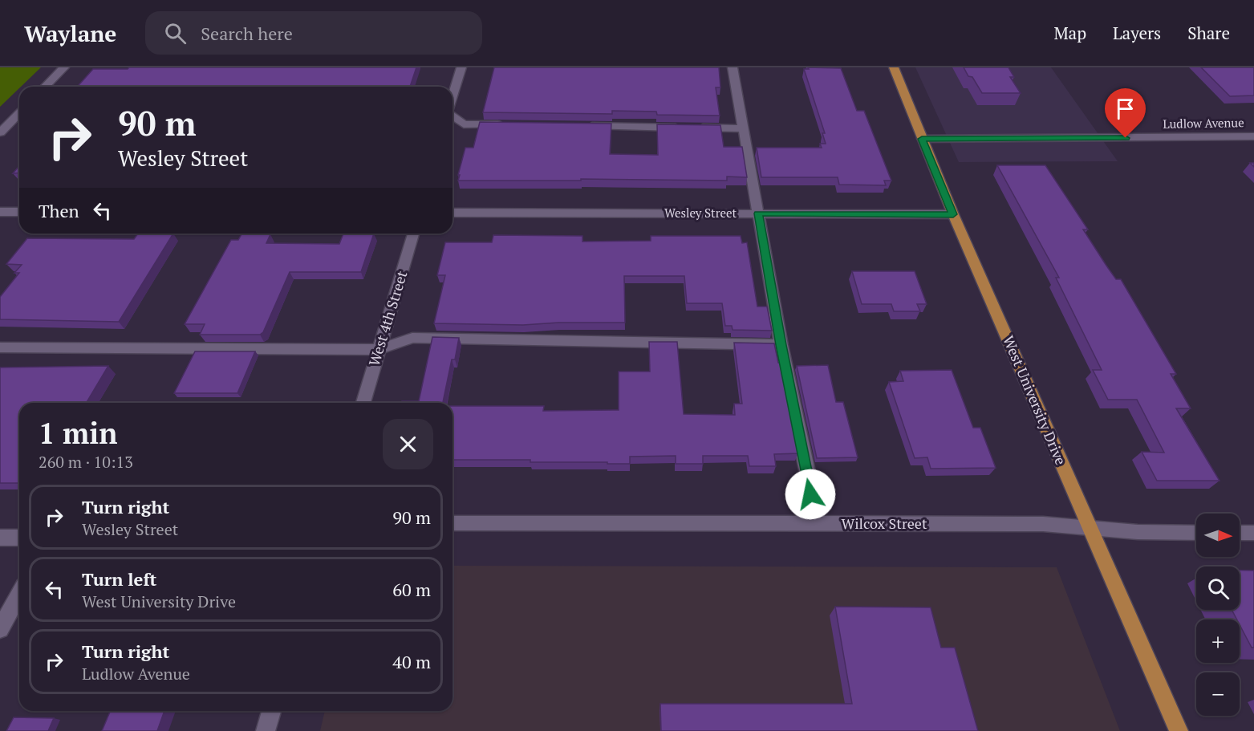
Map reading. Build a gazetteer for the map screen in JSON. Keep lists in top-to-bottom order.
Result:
{
  "streets": {
    "main road": ["West University Drive"],
    "street": [
      "Ludlow Avenue",
      "Wesley Street",
      "West 4th Street",
      "Wilcox Street"
    ]
  },
  "crossings": [
    ["Ludlow Avenue", "West University Drive"],
    ["Wesley Street", "West University Drive"],
    ["West University Drive", "Wilcox Street"]
  ],
  "north": "right",
  "page": {
    "header": "Waylane",
    "search": "Search here",
    "nav": ["Map", "Layers", "Share"],
    "turn": ["90 m", "Wesley Street"],
    "then": "Then",
    "heading": ["1 min", "260 m · 10:13"],
    "list": [
      {
        "name": "Turn right",
        "note": "Wesley Street",
        "value": "90 m"
      },
      {
        "name": "Turn left",
        "note": "West University Drive",
        "value": "60 m"
      },
      {
        "name": "Turn right",
        "note": "Ludlow Avenue",
        "value": "40 m"
      }
    ],
    "map_buttons": ["+", "−"]
  }
}
